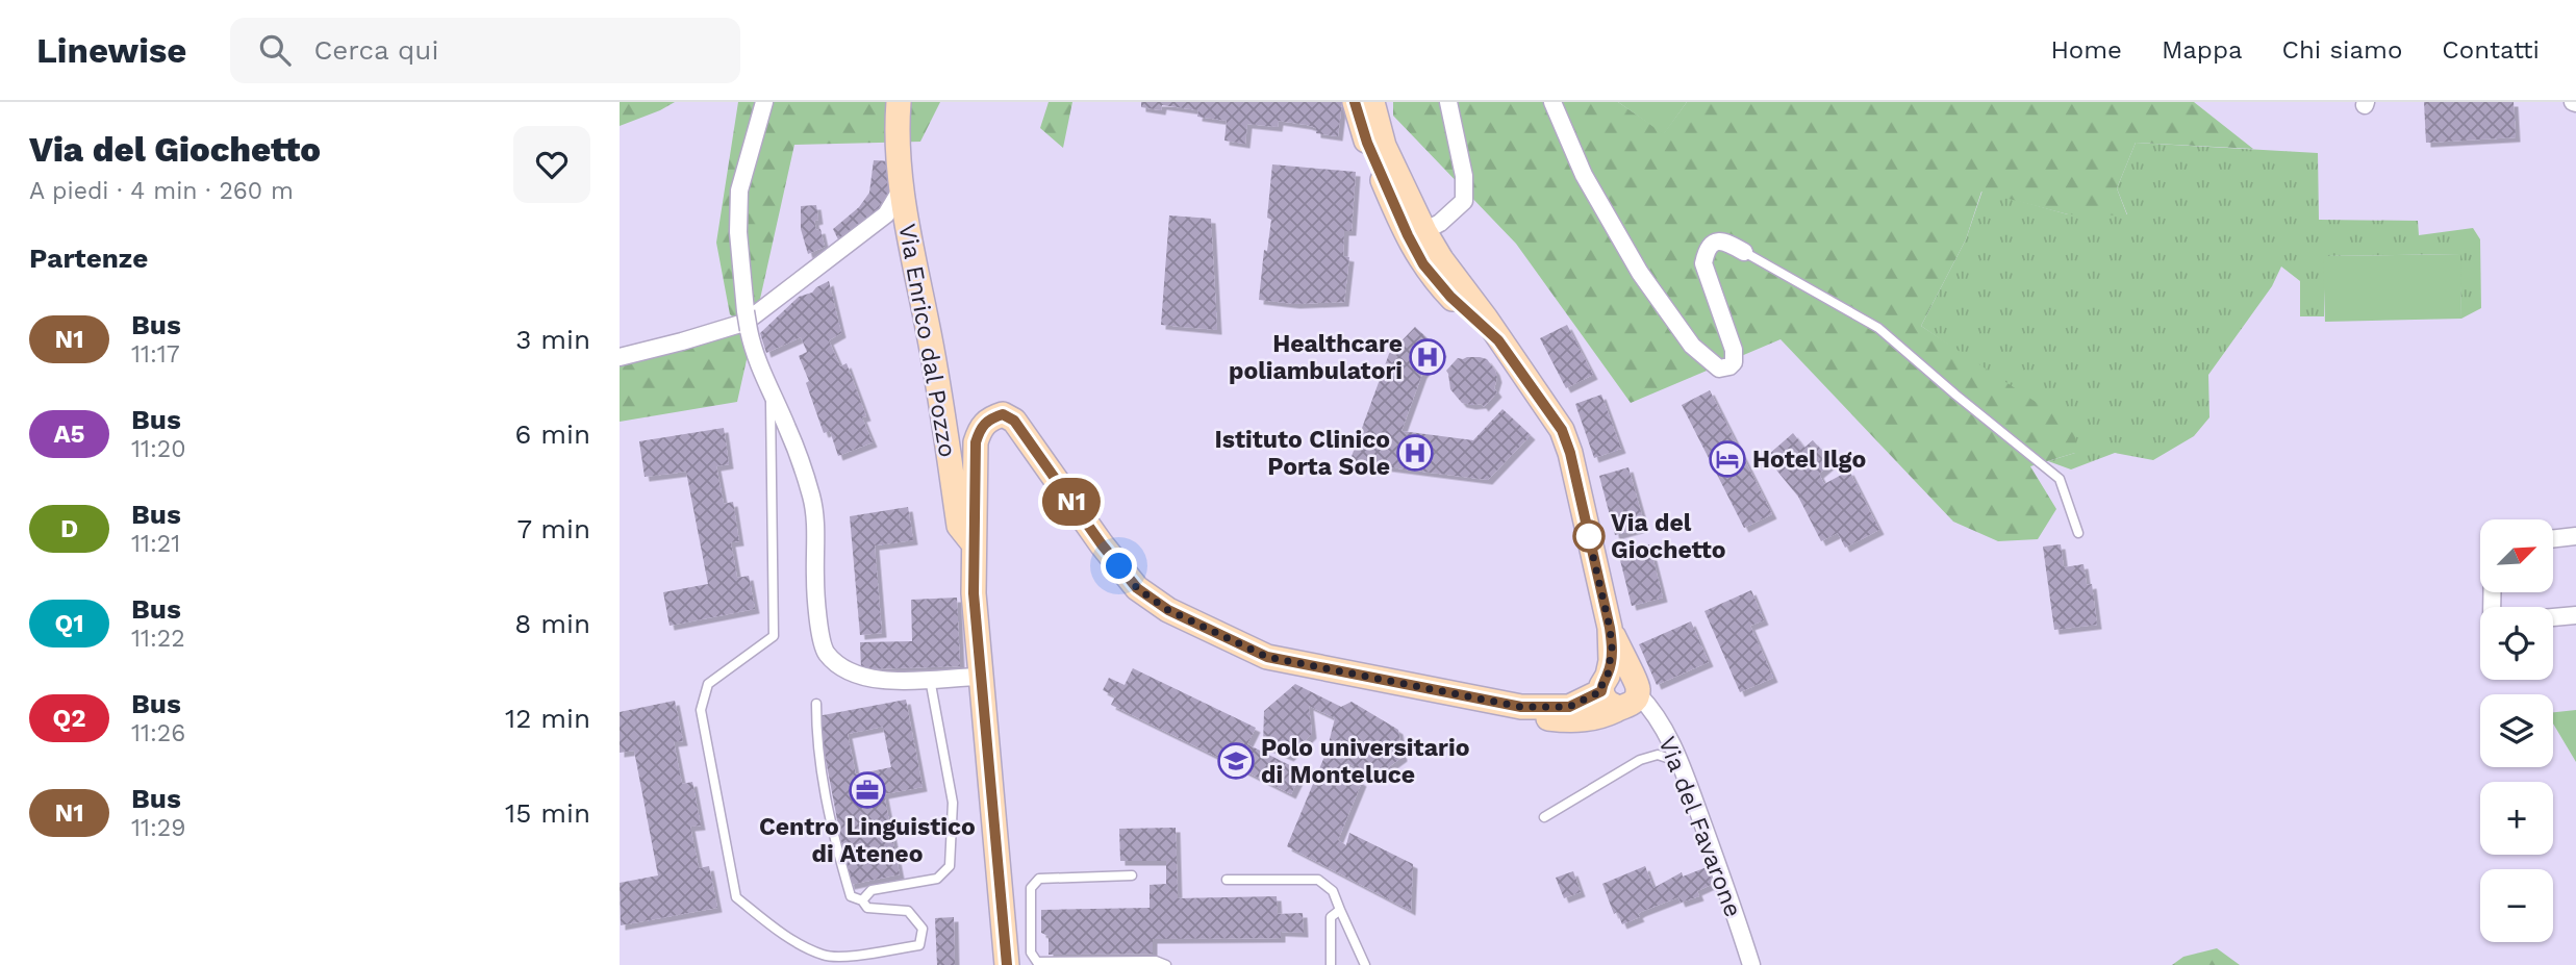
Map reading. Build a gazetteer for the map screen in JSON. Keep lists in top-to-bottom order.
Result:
{
  "streets": {
    "street": ["Via Enrico dal Pozzo", "Via del Favarone"]
  },
  "places": {
    "hospital": ["Healthcare poliambulatori", "Istituto Clinico Porta Sole"],
    "hotel": ["Hotel Ilgo"],
    "other": ["Via del Giochetto"],
    "school or university": ["Polo universitario di Monteluce"],
    "office": ["Centro Linguistico di Ateneo"]
  },
  "lines": ["bus line N1"],
  "north": "top right",
  "page": {
    "header": "Linewise",
    "search": "Cerca qui",
    "nav": [
      "Home",
      "Mappa",
      "Chi siamo",
      "Contatti"
    ],
    "heading": [
      ["Via del Giochetto", "A piedi · 4 min · 260 m"],
      "Partenze"
    ],
    "on_map": "N1",
    "list": [
      {
        "mark": "N1",
        "name": "Bus",
        "note": "11:17",
        "value": "3 min"
      },
      {
        "mark": "A5",
        "name": "Bus",
        "note": "11:20",
        "value": "6 min"
      },
      {
        "mark": "D",
        "name": "Bus",
        "note": "11:21",
        "value": "7 min"
      },
      {
        "mark": "Q1",
        "name": "Bus",
        "note": "11:22",
        "value": "8 min"
      },
      {
        "mark": "Q2",
        "name": "Bus",
        "note": "11:26",
        "value": "12 min"
      },
      {
        "mark": "N1",
        "name": "Bus",
        "note": "11:29",
        "value": "15 min"
      }
    ],
    "map_buttons": ["+", "−"]
  }
}
